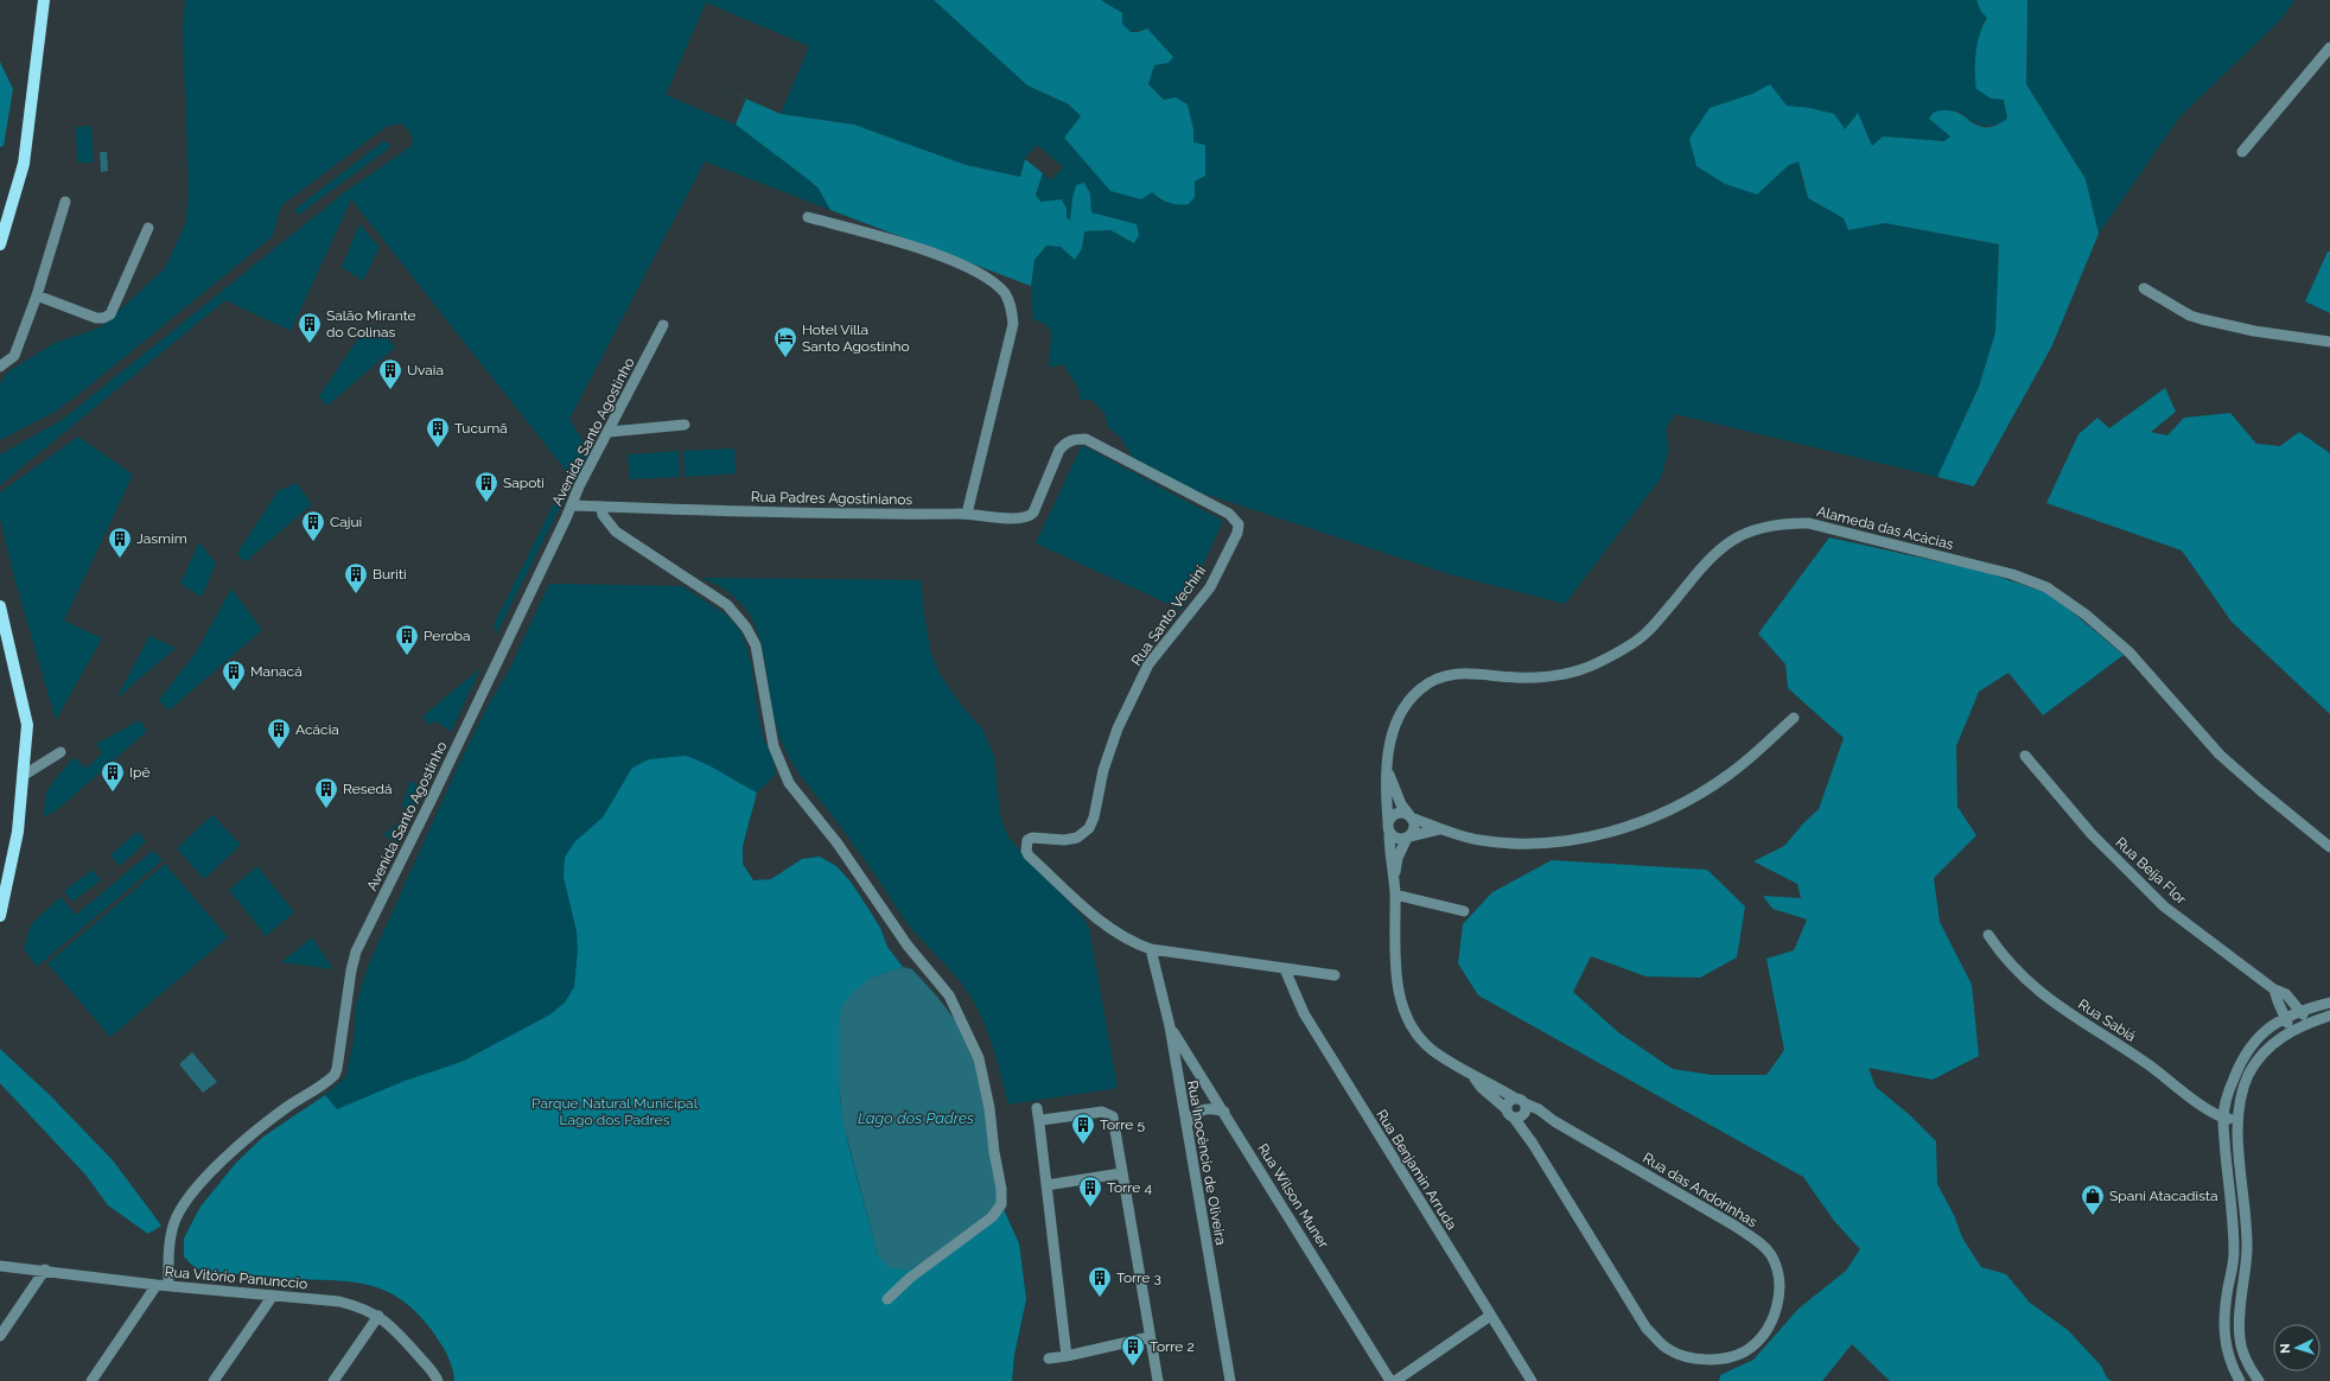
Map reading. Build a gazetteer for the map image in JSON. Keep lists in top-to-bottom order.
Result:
{
  "streets": {
    "street": [
      "Avenida Santo Agostinho",
      "Rua Padres Agostinianos",
      "Alameda das Acácias",
      "Rua Santo Vechini",
      "Rua Beíja Flor",
      "Rua Sabiá",
      "Rua Inocêncio de Oliveira",
      "Rua Benjamin Arruda",
      "Rua das Andorinhas",
      "Rua Wilson Muner",
      "Rua Vitório Panunccio"
    ]
  },
  "crossings": [
    ["Avenida Santo Agostinho", "Rua Padres Agostinianos"],
    ["Avenida Santo Agostinho", "Rua Vitório Panunccio"],
    ["Rua Padres Agostinianos", "Rua Santo Vechini"],
    ["Alameda das Acácias", "Rua das Andorinhas"],
    ["Rua Santo Vechini", "Rua Inocêncio de Oliveira"],
    ["Rua Santo Vechini", "Rua Benjamin Arruda"],
    ["Rua Inocêncio de Oliveira", "Rua Wilson Muner"]
  ],
  "water": ["Lago dos Padres"],
  "parks": ["Parque Natural Municipal Lago dos Padres"],
  "places": {
    "building": [
      "Salão Mirante do Colinas",
      "Uvaia",
      "Tucumã",
      "Sapoti",
      "Cajuí",
      "Jasmim",
      "Buriti",
      "Peroba",
      "Manacá",
      "Acácia",
      "Ipê",
      "Resedá",
      "Torre 5",
      "Torre 4",
      "Torre 3",
      "Torre 2"
    ],
    "hotel": ["Hotel Villa Santo Agostinho"],
    "shop": ["Spani Atacadista"]
  },
  "north": "left"
}
